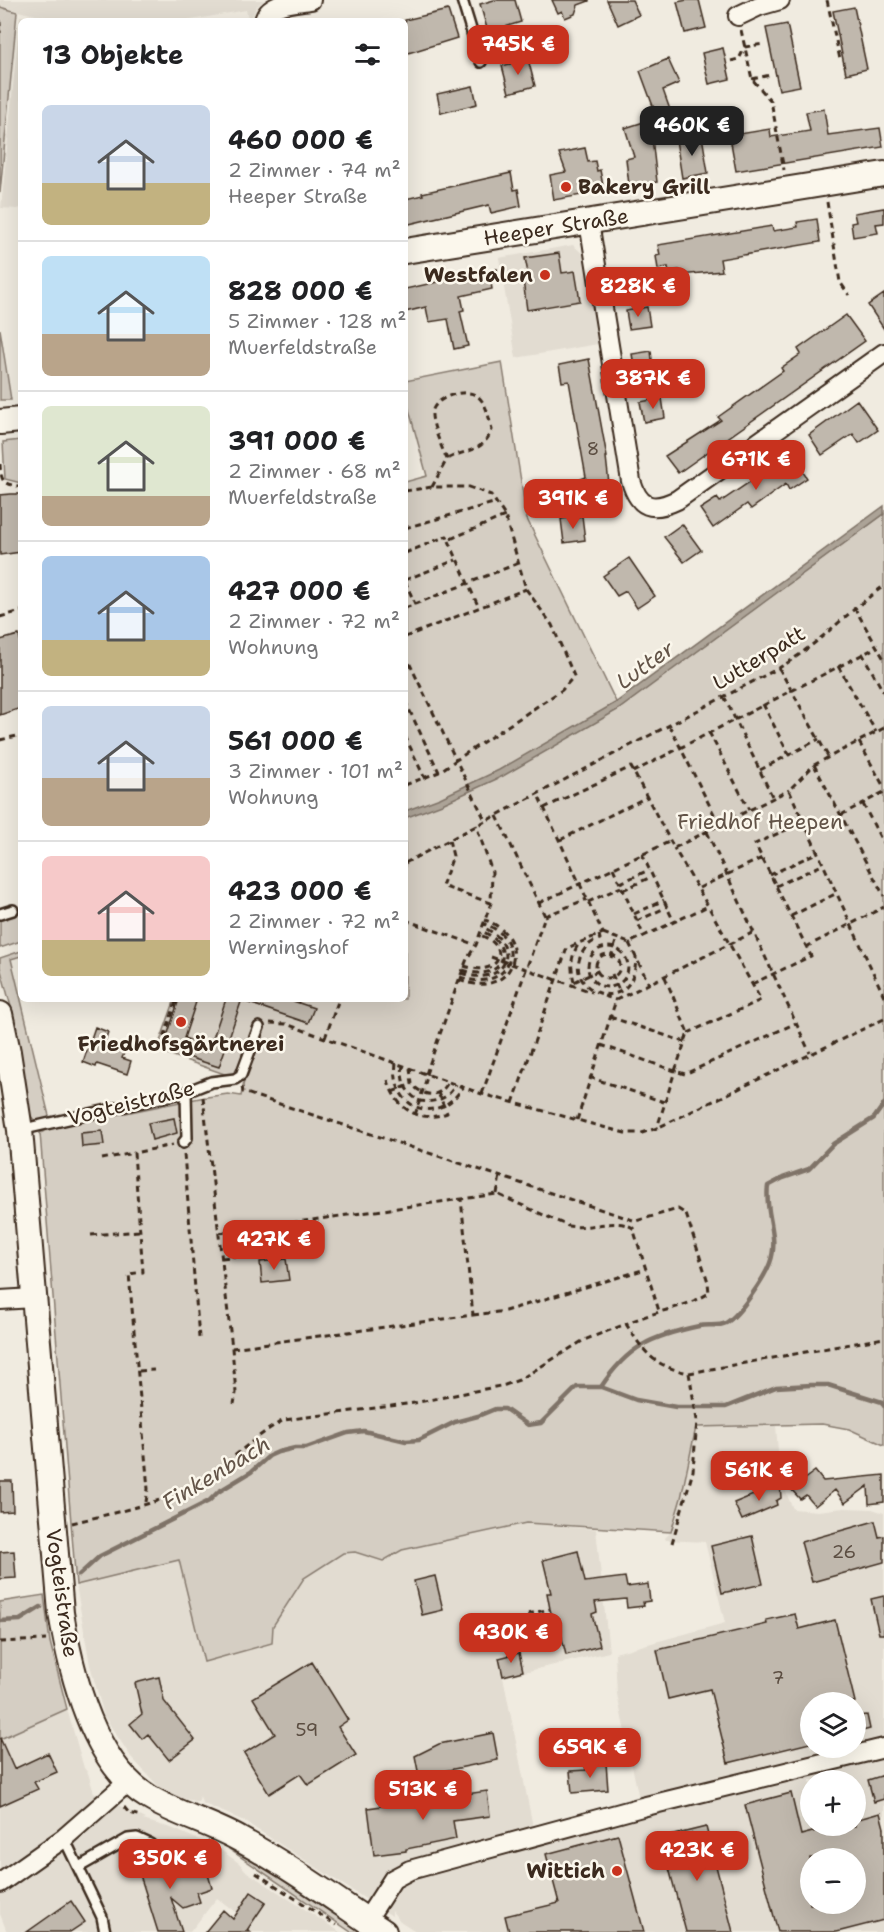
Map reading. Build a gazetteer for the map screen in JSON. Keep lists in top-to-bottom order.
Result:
{
  "streets": {
    "street": ["Heeper Straße", "Vogteistraße"],
    "path": ["Lutterpatt"]
  },
  "water": ["Lutter", "Finkenbach"],
  "parks": ["Friedhof Heepen"],
  "places": [
    "Bakery Grill",
    "Westfalen",
    "Friedhofsgärtnerei",
    "Wittich"
  ],
  "house_numbers": [
    "8",
    "26",
    "7",
    "59"
  ],
  "page": {
    "heading": "13 Objekte",
    "price": [
      "745K €",
      "460K €",
      "828K €",
      "387K €",
      "671K €",
      "391K €",
      "427K €",
      "561K €",
      "430K €",
      "659K €",
      "513K €",
      "423K €",
      "350K €"
    ],
    "list": [
      {
        "name": "460 000 €",
        "note": "2 Zimmer · 74 m² · Heeper Straße"
      },
      {
        "name": "828 000 €",
        "note": "5 Zimmer · 128 m² · Muerfeldstraße"
      },
      {
        "name": "391 000 €",
        "note": "2 Zimmer · 68 m² · Muerfeldstraße"
      },
      {
        "name": "427 000 €",
        "note": "2 Zimmer · 72 m² · Wohnung"
      },
      {
        "name": "561 000 €",
        "note": "3 Zimmer · 101 m² · Wohnung"
      },
      {
        "name": "423 000 €",
        "note": "2 Zimmer · 72 m² · Werningshof"
      }
    ],
    "map_buttons": ["+", "−"]
  }
}
